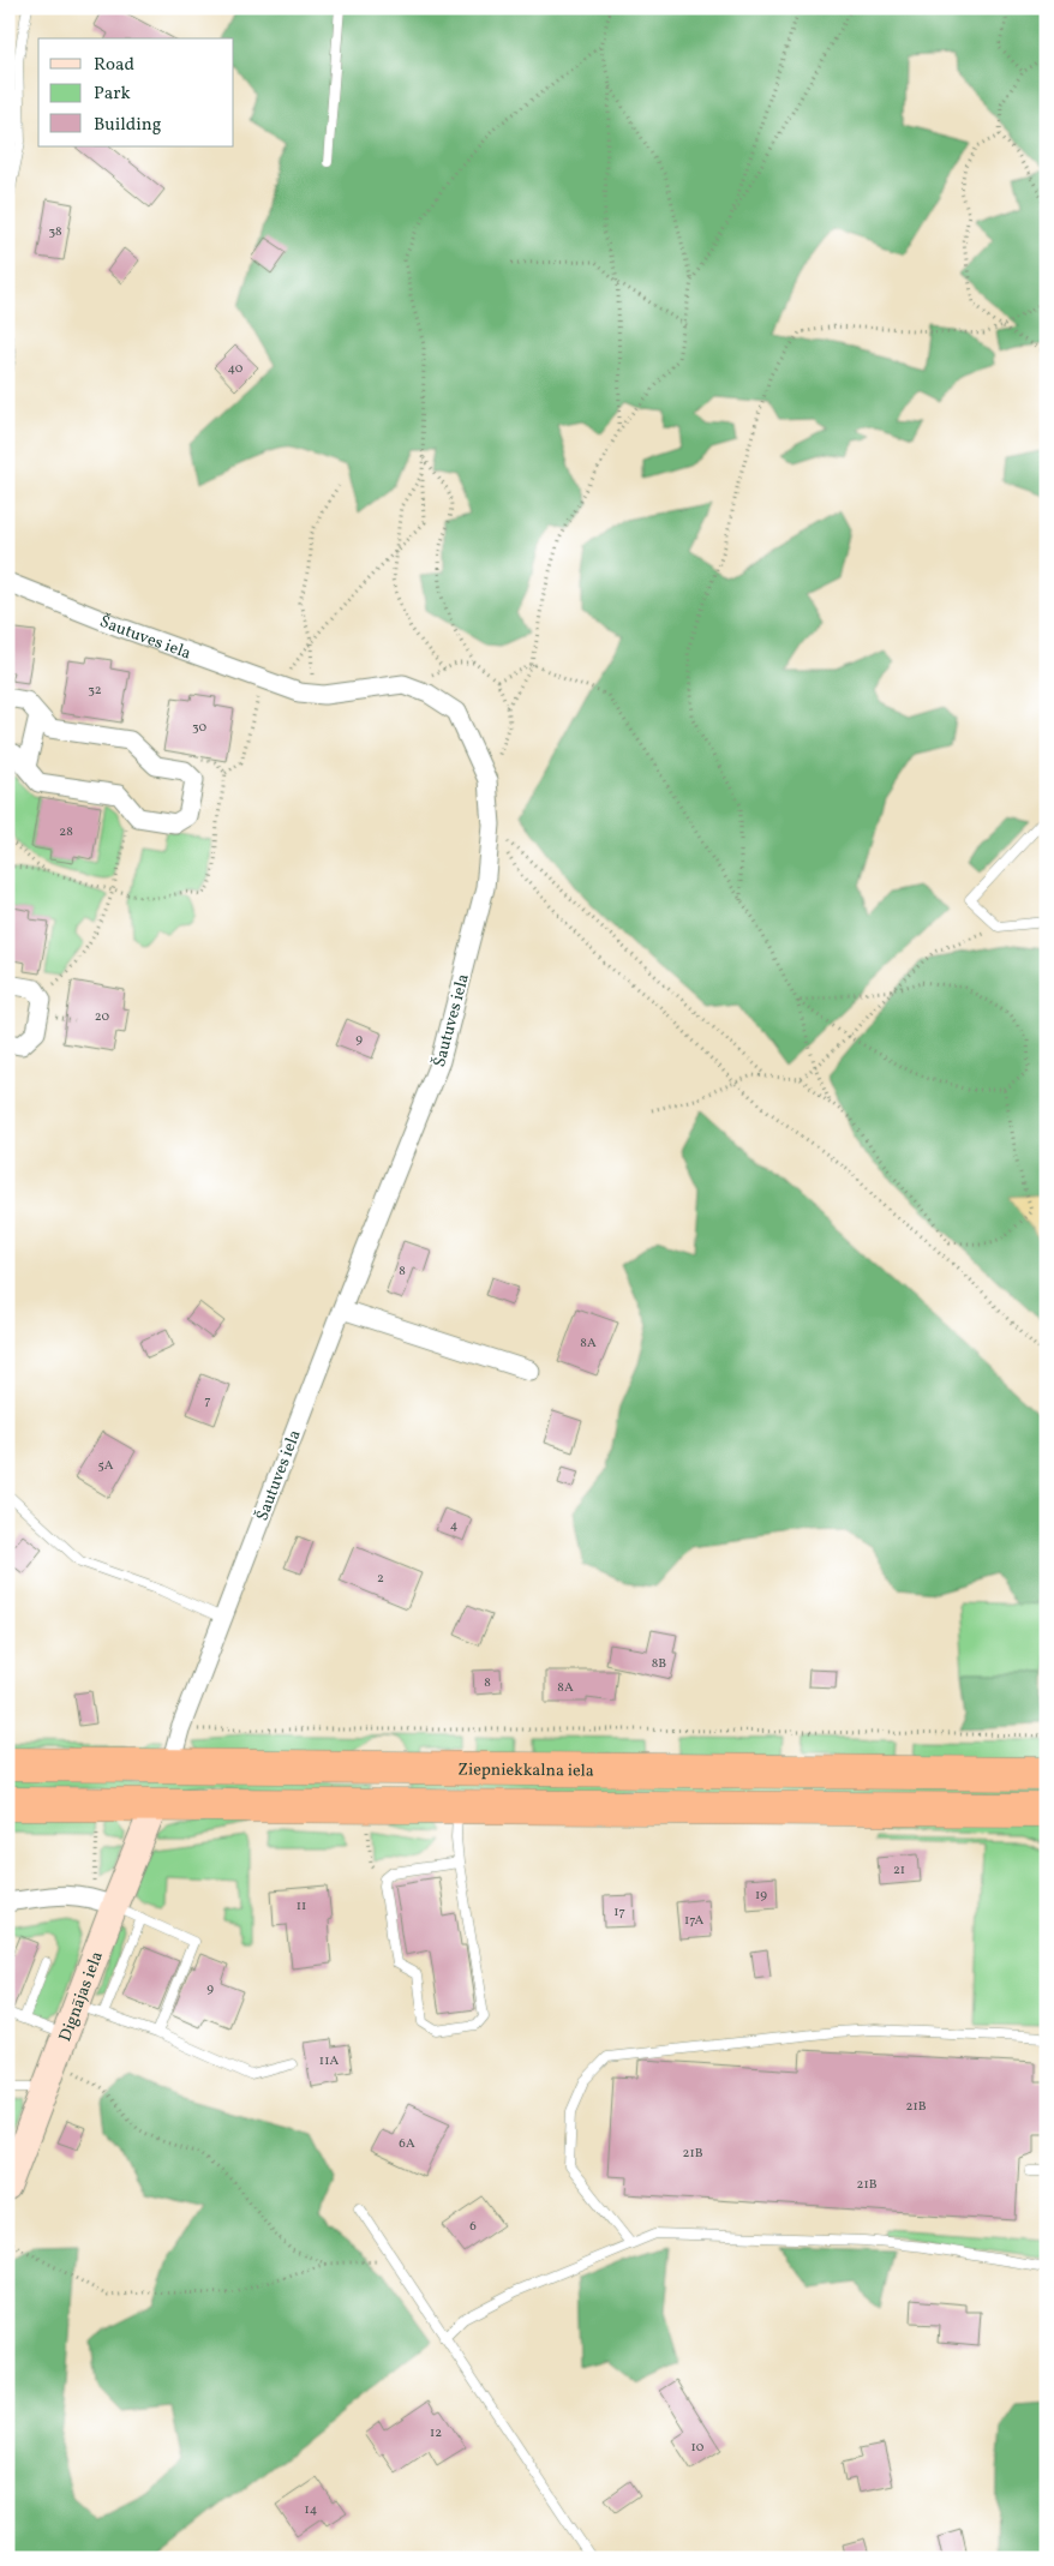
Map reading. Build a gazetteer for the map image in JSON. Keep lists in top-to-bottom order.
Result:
{
  "streets": {
    "highway": ["Ziepniekkalna iela"],
    "main road": ["Dignājas iela"],
    "street": ["Šautuves iela"]
  },
  "crossings": [
    ["Šautuves iela", "Ziepniekkalna iela"]
  ],
  "house_numbers": [
    "38",
    "40",
    "32",
    "30",
    "28",
    "20",
    "9",
    "8",
    "8A",
    "7",
    "5A",
    "4",
    "2",
    "8B",
    "8",
    "8A",
    "21",
    "19",
    "11",
    "17",
    "17A",
    "9",
    "11A",
    "21B",
    "6A",
    "21B",
    "21B",
    "6",
    "12",
    "10",
    "14"
  ],
  "legend": ["Road", "Park", "Building"]
}
